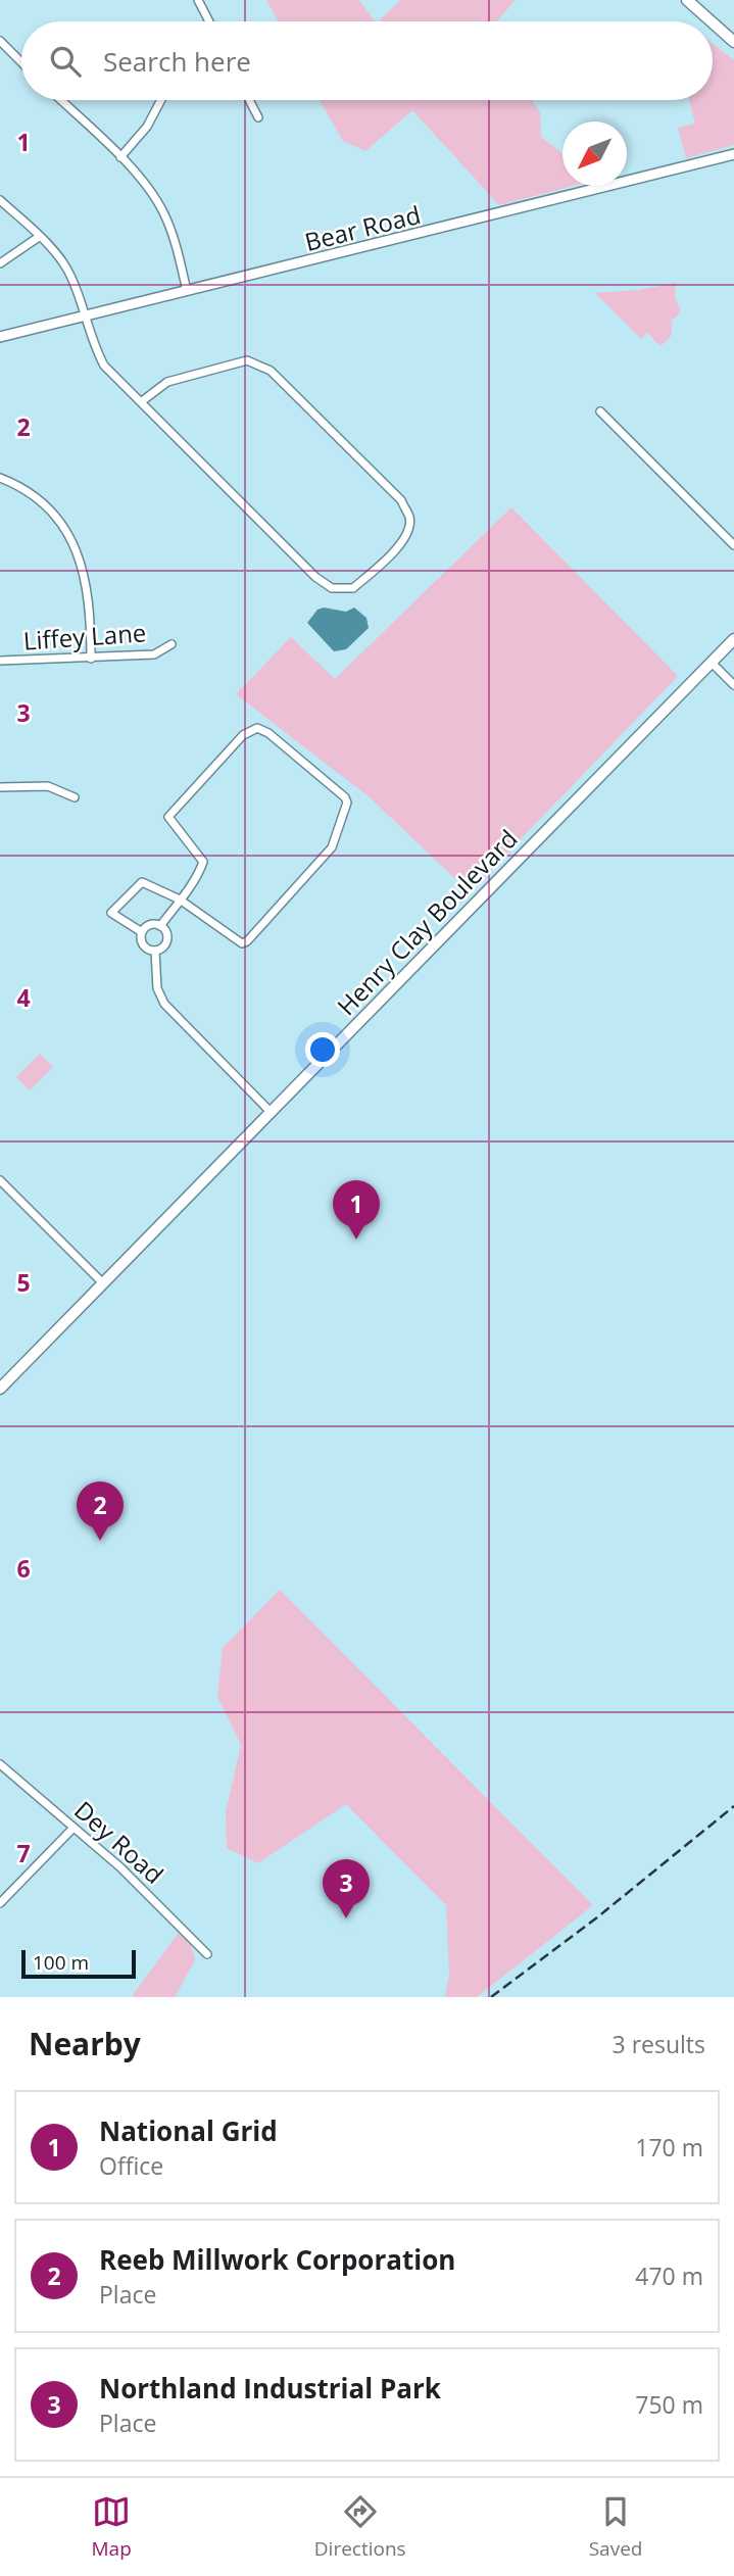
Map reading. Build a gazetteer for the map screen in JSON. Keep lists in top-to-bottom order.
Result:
{
  "streets": {
    "main road": ["Henry Clay Boulevard"],
    "street": ["Bear Road", "Liffey Lane", "Dey Road"]
  },
  "scale_bar": "100 m",
  "north": "bottom left",
  "page": {
    "search": "Search here",
    "pins": ["1", "2", "3"],
    "scale": "100 m",
    "heading": ["Nearby", "3 results"],
    "list": [
      {
        "mark": "1",
        "name": "National Grid",
        "note": "Office",
        "value": "170 m"
      },
      {
        "mark": "2",
        "name": "Reeb Millwork Corporation",
        "note": "Place",
        "value": "470 m"
      },
      {
        "mark": "3",
        "name": "Northland Industrial Park",
        "note": "Place",
        "value": "750 m"
      }
    ],
    "nav": ["Map", "Directions", "Saved"]
  },
  "grid": {
    "rows": [
      "1",
      "2",
      "3",
      "4",
      "5",
      "6",
      "7"
    ]
  }
}
